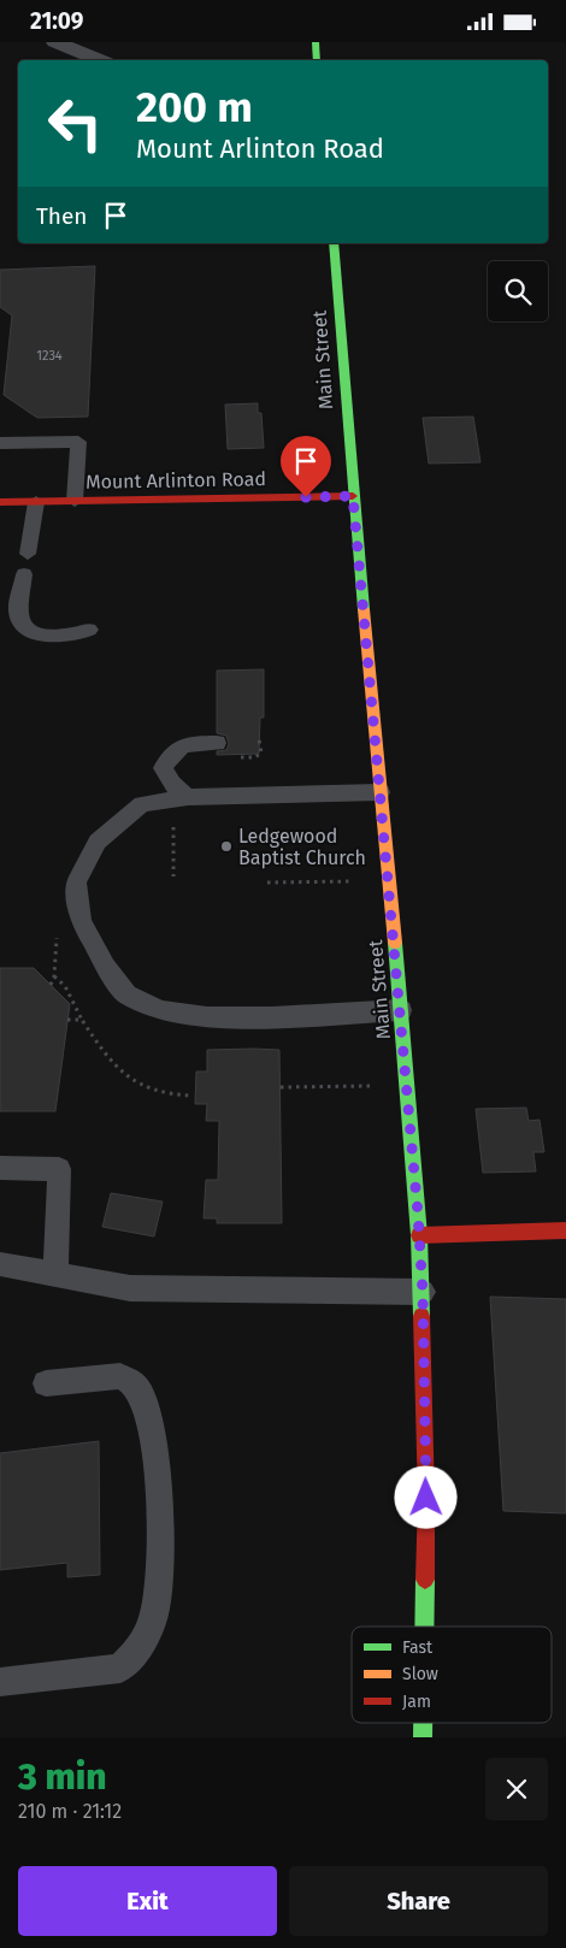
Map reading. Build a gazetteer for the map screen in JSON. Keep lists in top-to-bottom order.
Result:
{
  "streets": {
    "street": ["Main Street", "Mount Arlinton Road"]
  },
  "crossings": [
    ["Main Street", "Mount Arlinton Road"]
  ],
  "places": ["Ledgewood Baptist Church"],
  "house_numbers": ["1234"],
  "legend": ["Fast", "Slow", "Jam"],
  "page": {
    "status": "21:09",
    "turn": ["200 m", "Mount Arlinton Road"],
    "then": "Then",
    "heading": ["3 min", "210 m · 21:12"],
    "buttons": ["Exit", "Share"]
  }
}
